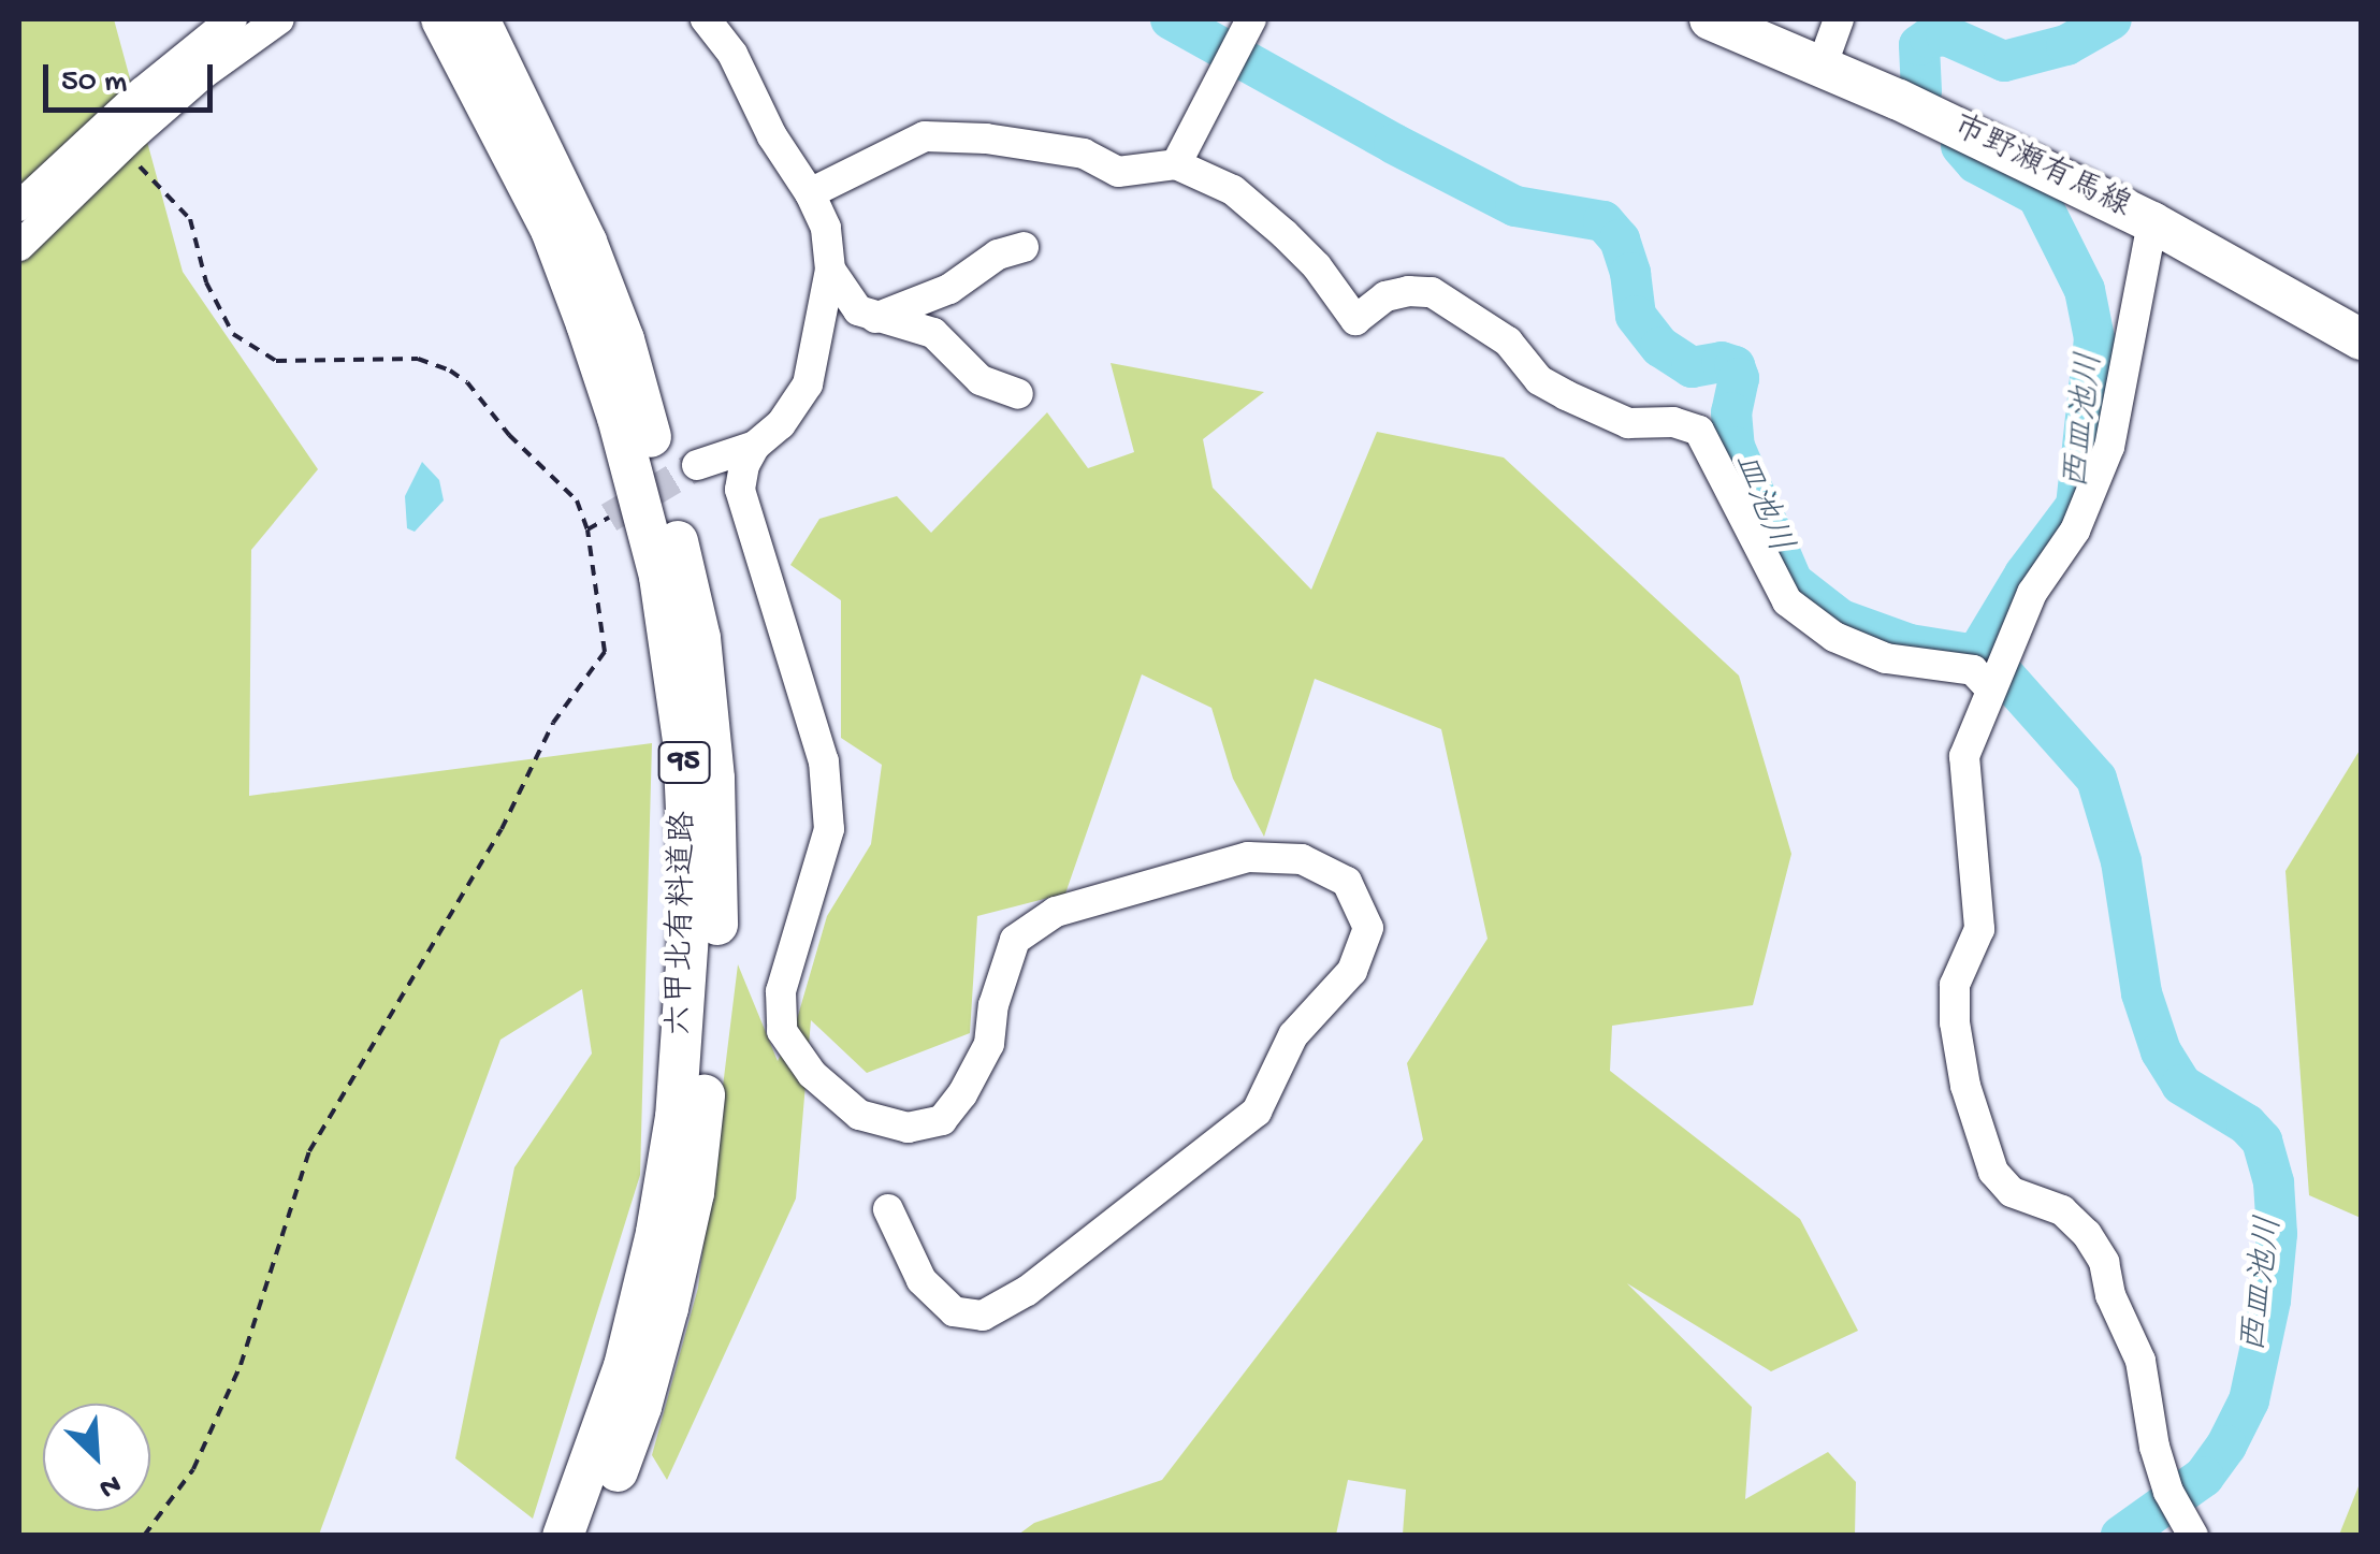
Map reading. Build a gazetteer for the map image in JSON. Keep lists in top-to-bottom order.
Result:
{
  "streets": {
    "main road": ["市野瀬有馬線", "95", "六甲北有料道路"]
  },
  "water": ["西皿池川", "皿池川"],
  "scale_bar": "50 m",
  "north": "bottom right"
}
